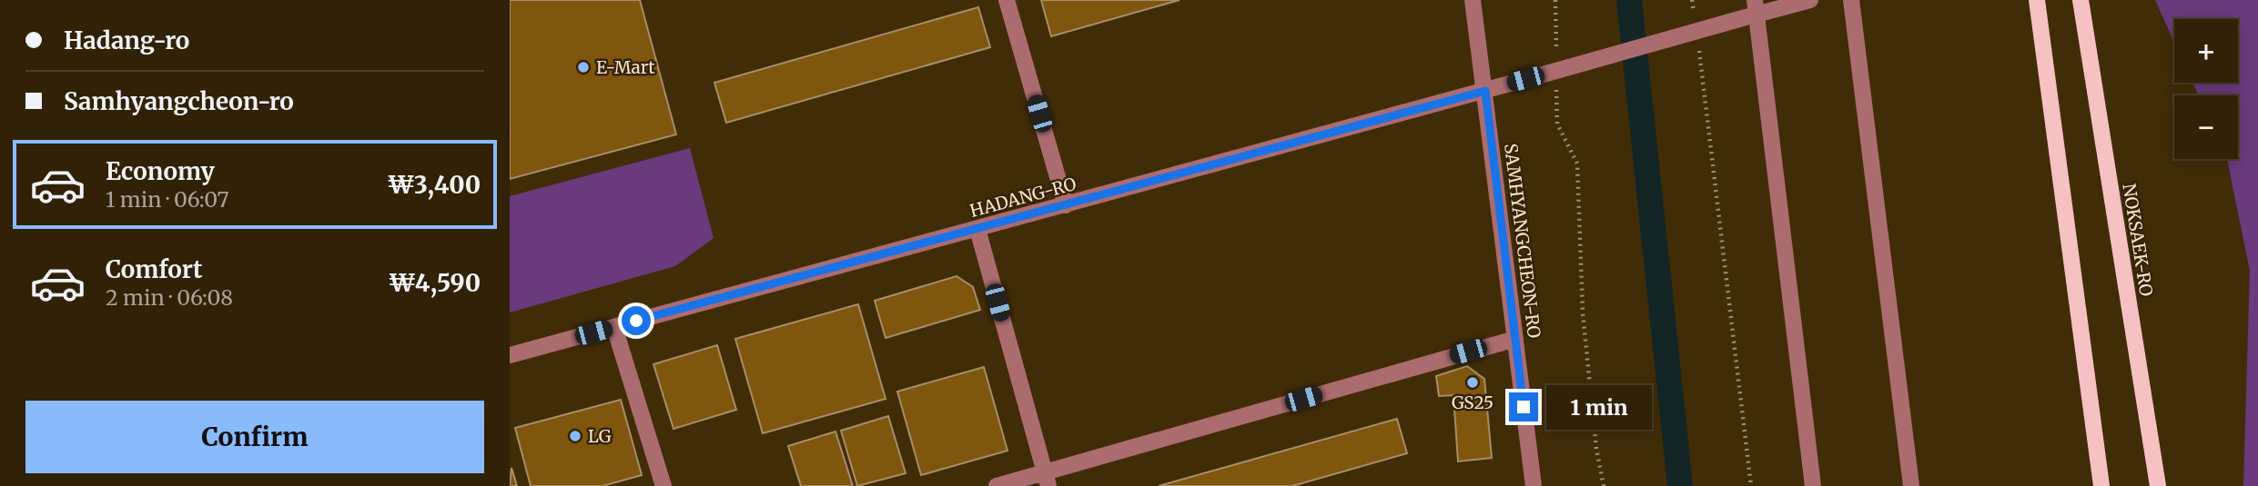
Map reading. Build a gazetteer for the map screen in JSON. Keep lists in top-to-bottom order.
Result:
{
  "streets": {
    "main road": ["NOKSAEK-RO"],
    "street": ["HADANG-RO", "SAMHYANGCHEON-RO"]
  },
  "crossings": [
    ["HADANG-RO", "SAMHYANGCHEON-RO"]
  ],
  "places": ["E-Mart", "GS25", "LG"],
  "page": {
    "banner": ["Hadang-ro", "Samhyangcheon-ro"],
    "map_buttons": ["+", "−"],
    "list": [
      {
        "name": "Economy",
        "note": "1 min · 06:07",
        "value": "₩3,400"
      },
      {
        "name": "Comfort",
        "note": "2 min · 06:08",
        "value": "₩4,590"
      }
    ],
    "bubble": "1 min",
    "buttons": "Confirm"
  }
}
